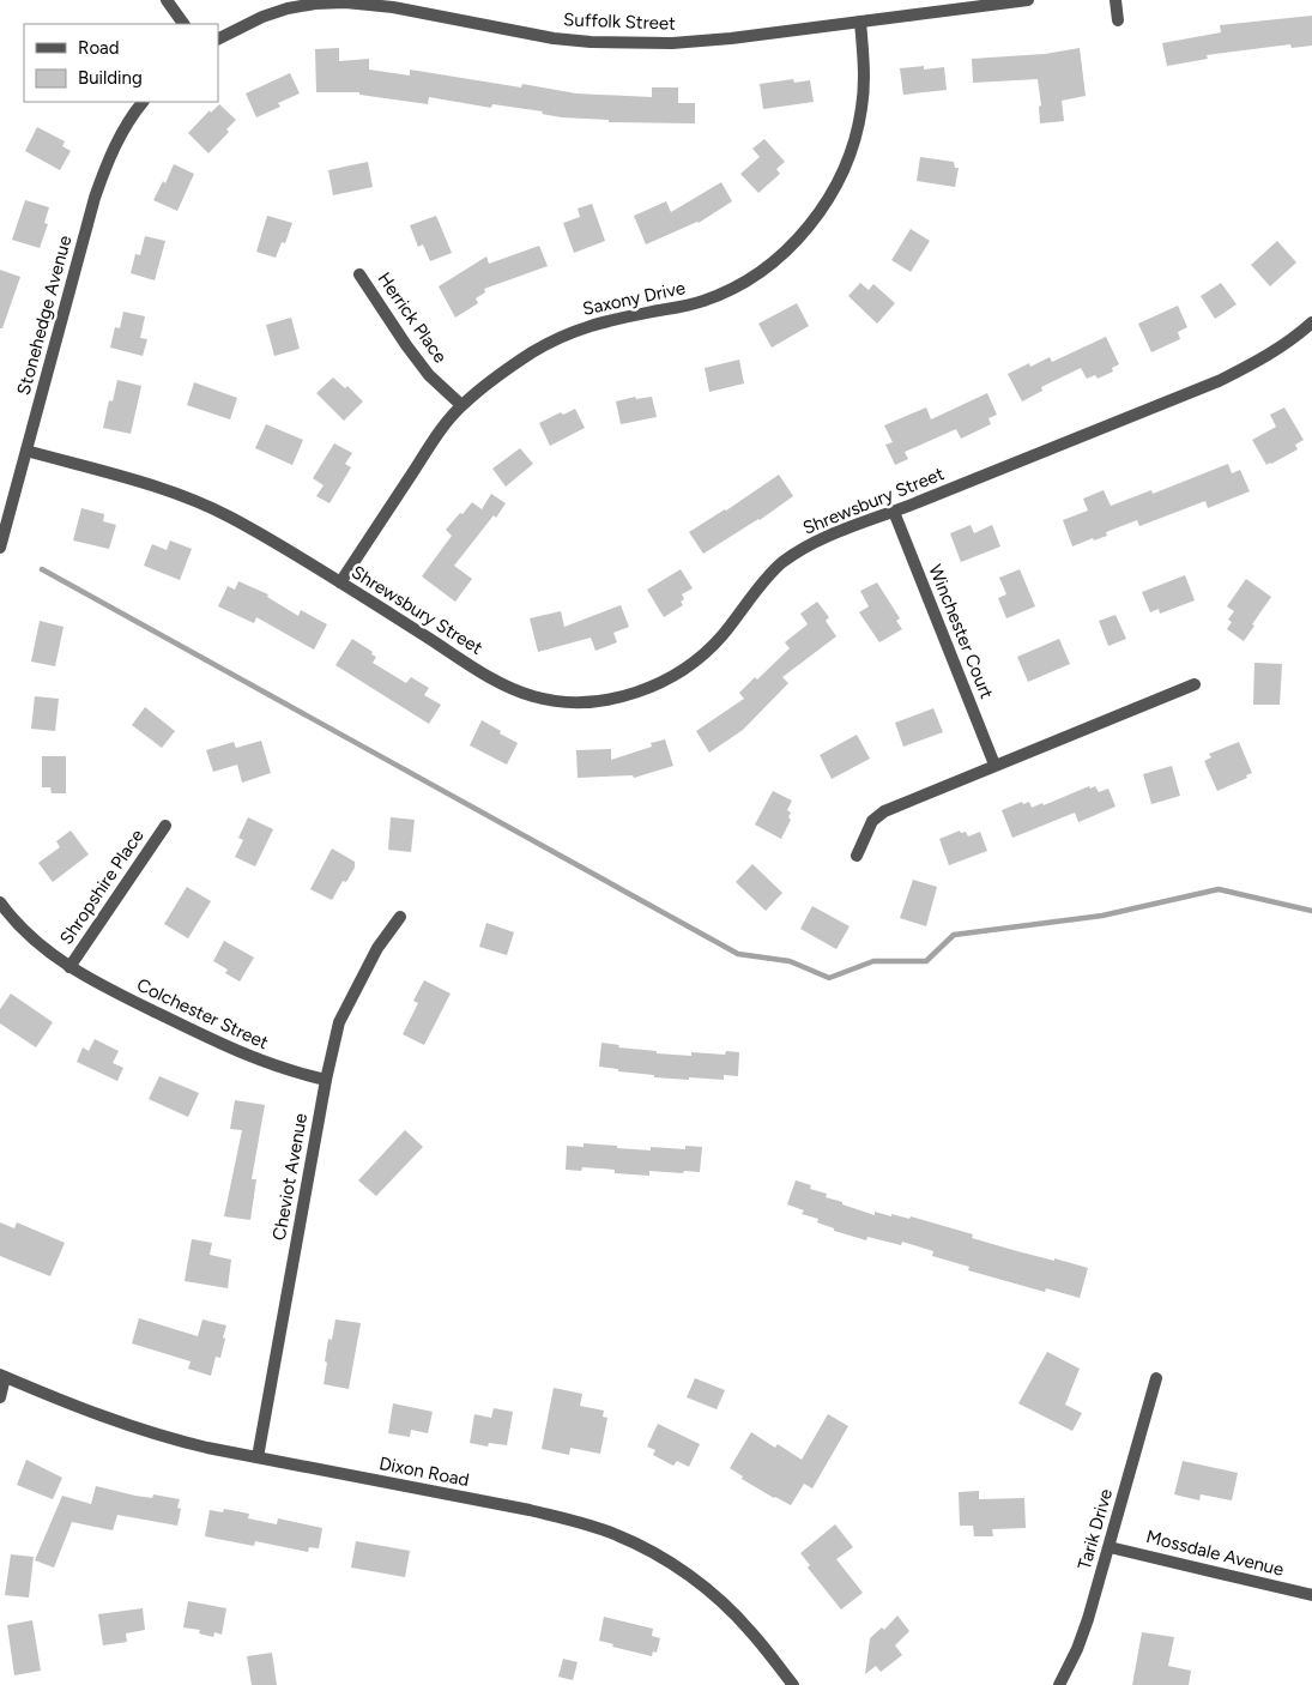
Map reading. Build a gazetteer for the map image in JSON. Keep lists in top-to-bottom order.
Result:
{
  "streets": {
    "street": [
      "Suffolk Street",
      "Saxony Drive",
      "Stonehedge Avenue",
      "Herrick Place",
      "Shrewsbury Street",
      "Winchester Court",
      "Shropshire Place",
      "Colchester Street",
      "Cheviot Avenue",
      "Dixon Road",
      "Tarik Drive",
      "Mossdale Avenue"
    ]
  },
  "crossings": [
    ["Suffolk Street", "Saxony Drive"],
    ["Saxony Drive", "Herrick Place"],
    ["Saxony Drive", "Shrewsbury Street"],
    ["Stonehedge Avenue", "Shrewsbury Street"],
    ["Shrewsbury Street", "Winchester Court"],
    ["Shropshire Place", "Colchester Street"],
    ["Colchester Street", "Cheviot Avenue"],
    ["Cheviot Avenue", "Dixon Road"],
    ["Tarik Drive", "Mossdale Avenue"]
  ],
  "legend": ["Road", "Building"]
}
